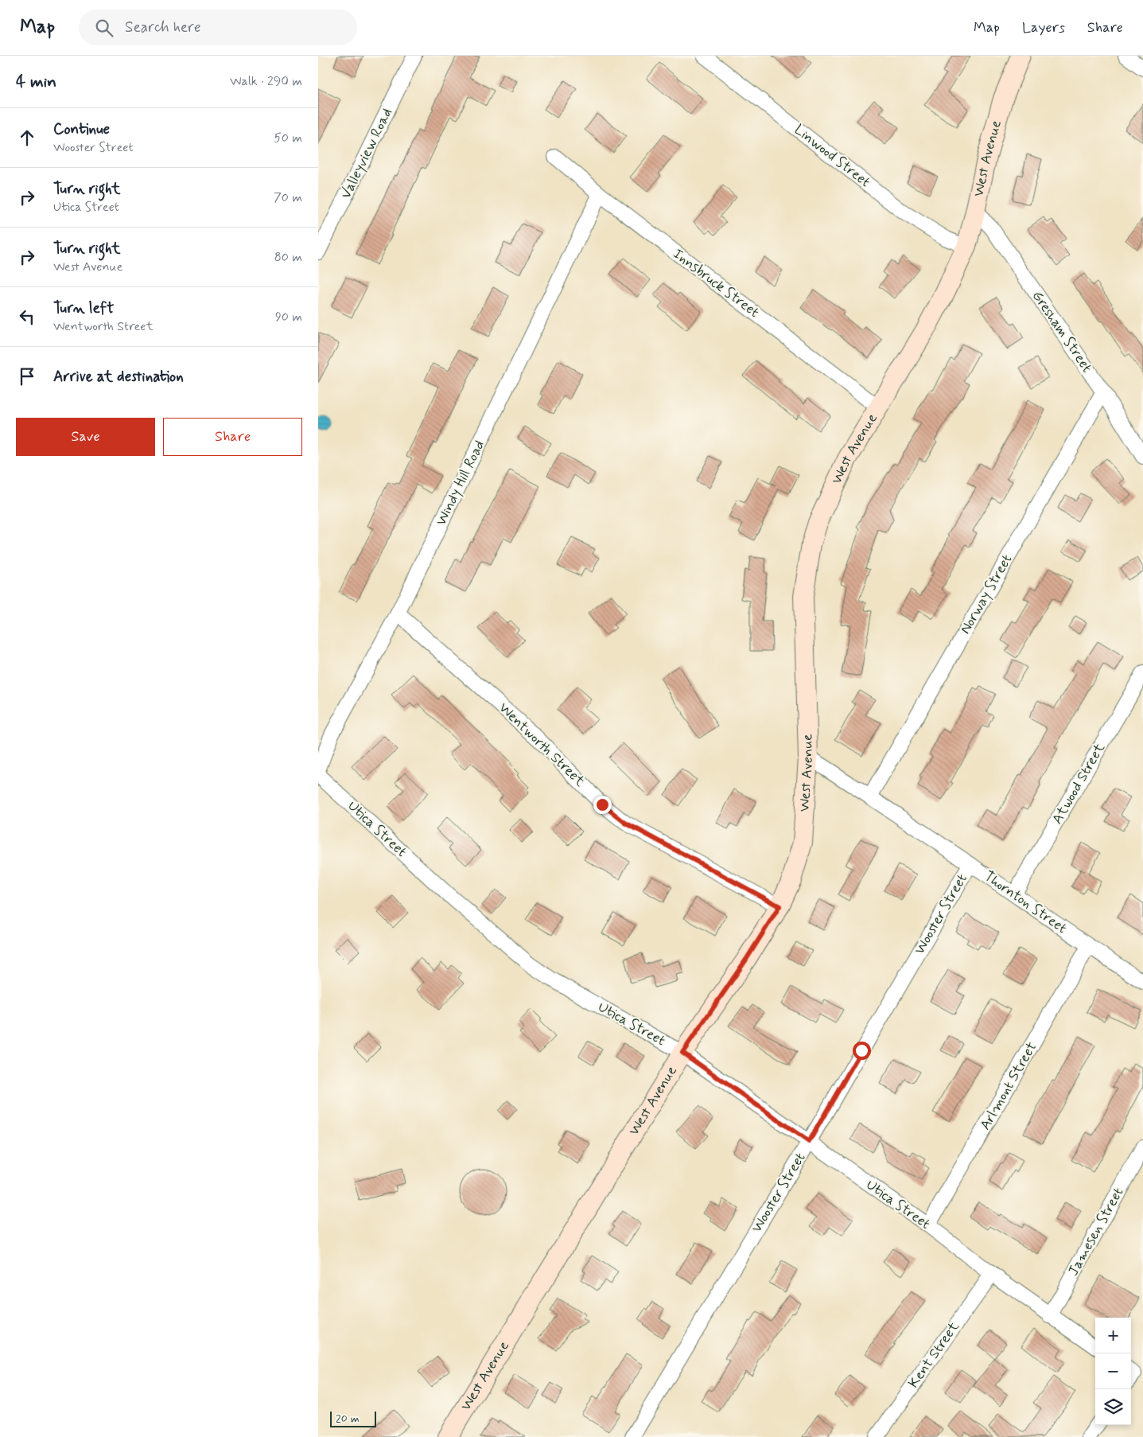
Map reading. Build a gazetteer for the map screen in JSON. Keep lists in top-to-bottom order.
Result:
{
  "streets": {
    "street": [
      "Valleyview Road",
      "Linwood Street",
      "West Avenue",
      "Innsbruck Street",
      "Gresham Street",
      "Windy Hill Road",
      "Norway Street",
      "Wentworth Street",
      "Atwood Street",
      "Utica Street",
      "Thornton Street",
      "Wooster Street",
      "Arlmont Street",
      "Jamesen Street",
      "Kent Street"
    ]
  },
  "crossings": [
    ["Linwood Street", "West Avenue"],
    ["West Avenue", "Innsbruck Street"],
    ["West Avenue", "Gresham Street"],
    ["West Avenue", "Wentworth Street"],
    ["West Avenue", "Utica Street"],
    ["West Avenue", "Thornton Street"],
    ["Innsbruck Street", "Windy Hill Road"],
    ["Gresham Street", "Norway Street"],
    ["Windy Hill Road", "Wentworth Street"],
    ["Norway Street", "Thornton Street"],
    ["Atwood Street", "Thornton Street"],
    ["Utica Street", "Wooster Street"],
    ["Utica Street", "Arlmont Street"],
    ["Utica Street", "Jamesen Street"],
    ["Utica Street", "Kent Street"],
    ["Thornton Street", "Wooster Street"],
    ["Thornton Street", "Arlmont Street"]
  ],
  "scale_bar": "20 m",
  "page": {
    "header": "Map",
    "search": "Search here",
    "nav": ["Map", "Layers", "Share"],
    "heading": ["4 min", "Walk · 290 m"],
    "list": [
      ["Continue", "Wooster Street", "50 m"],
      ["Turn right", "Utica Street", "70 m"],
      ["Turn right", "West Avenue", "80 m"],
      ["Turn left", "Wentworth Street", "90 m"],
      "Arrive at destination"
    ],
    "buttons": ["Save", "Share"],
    "map_buttons": ["+", "−"],
    "scale": "20 m"
  }
}
